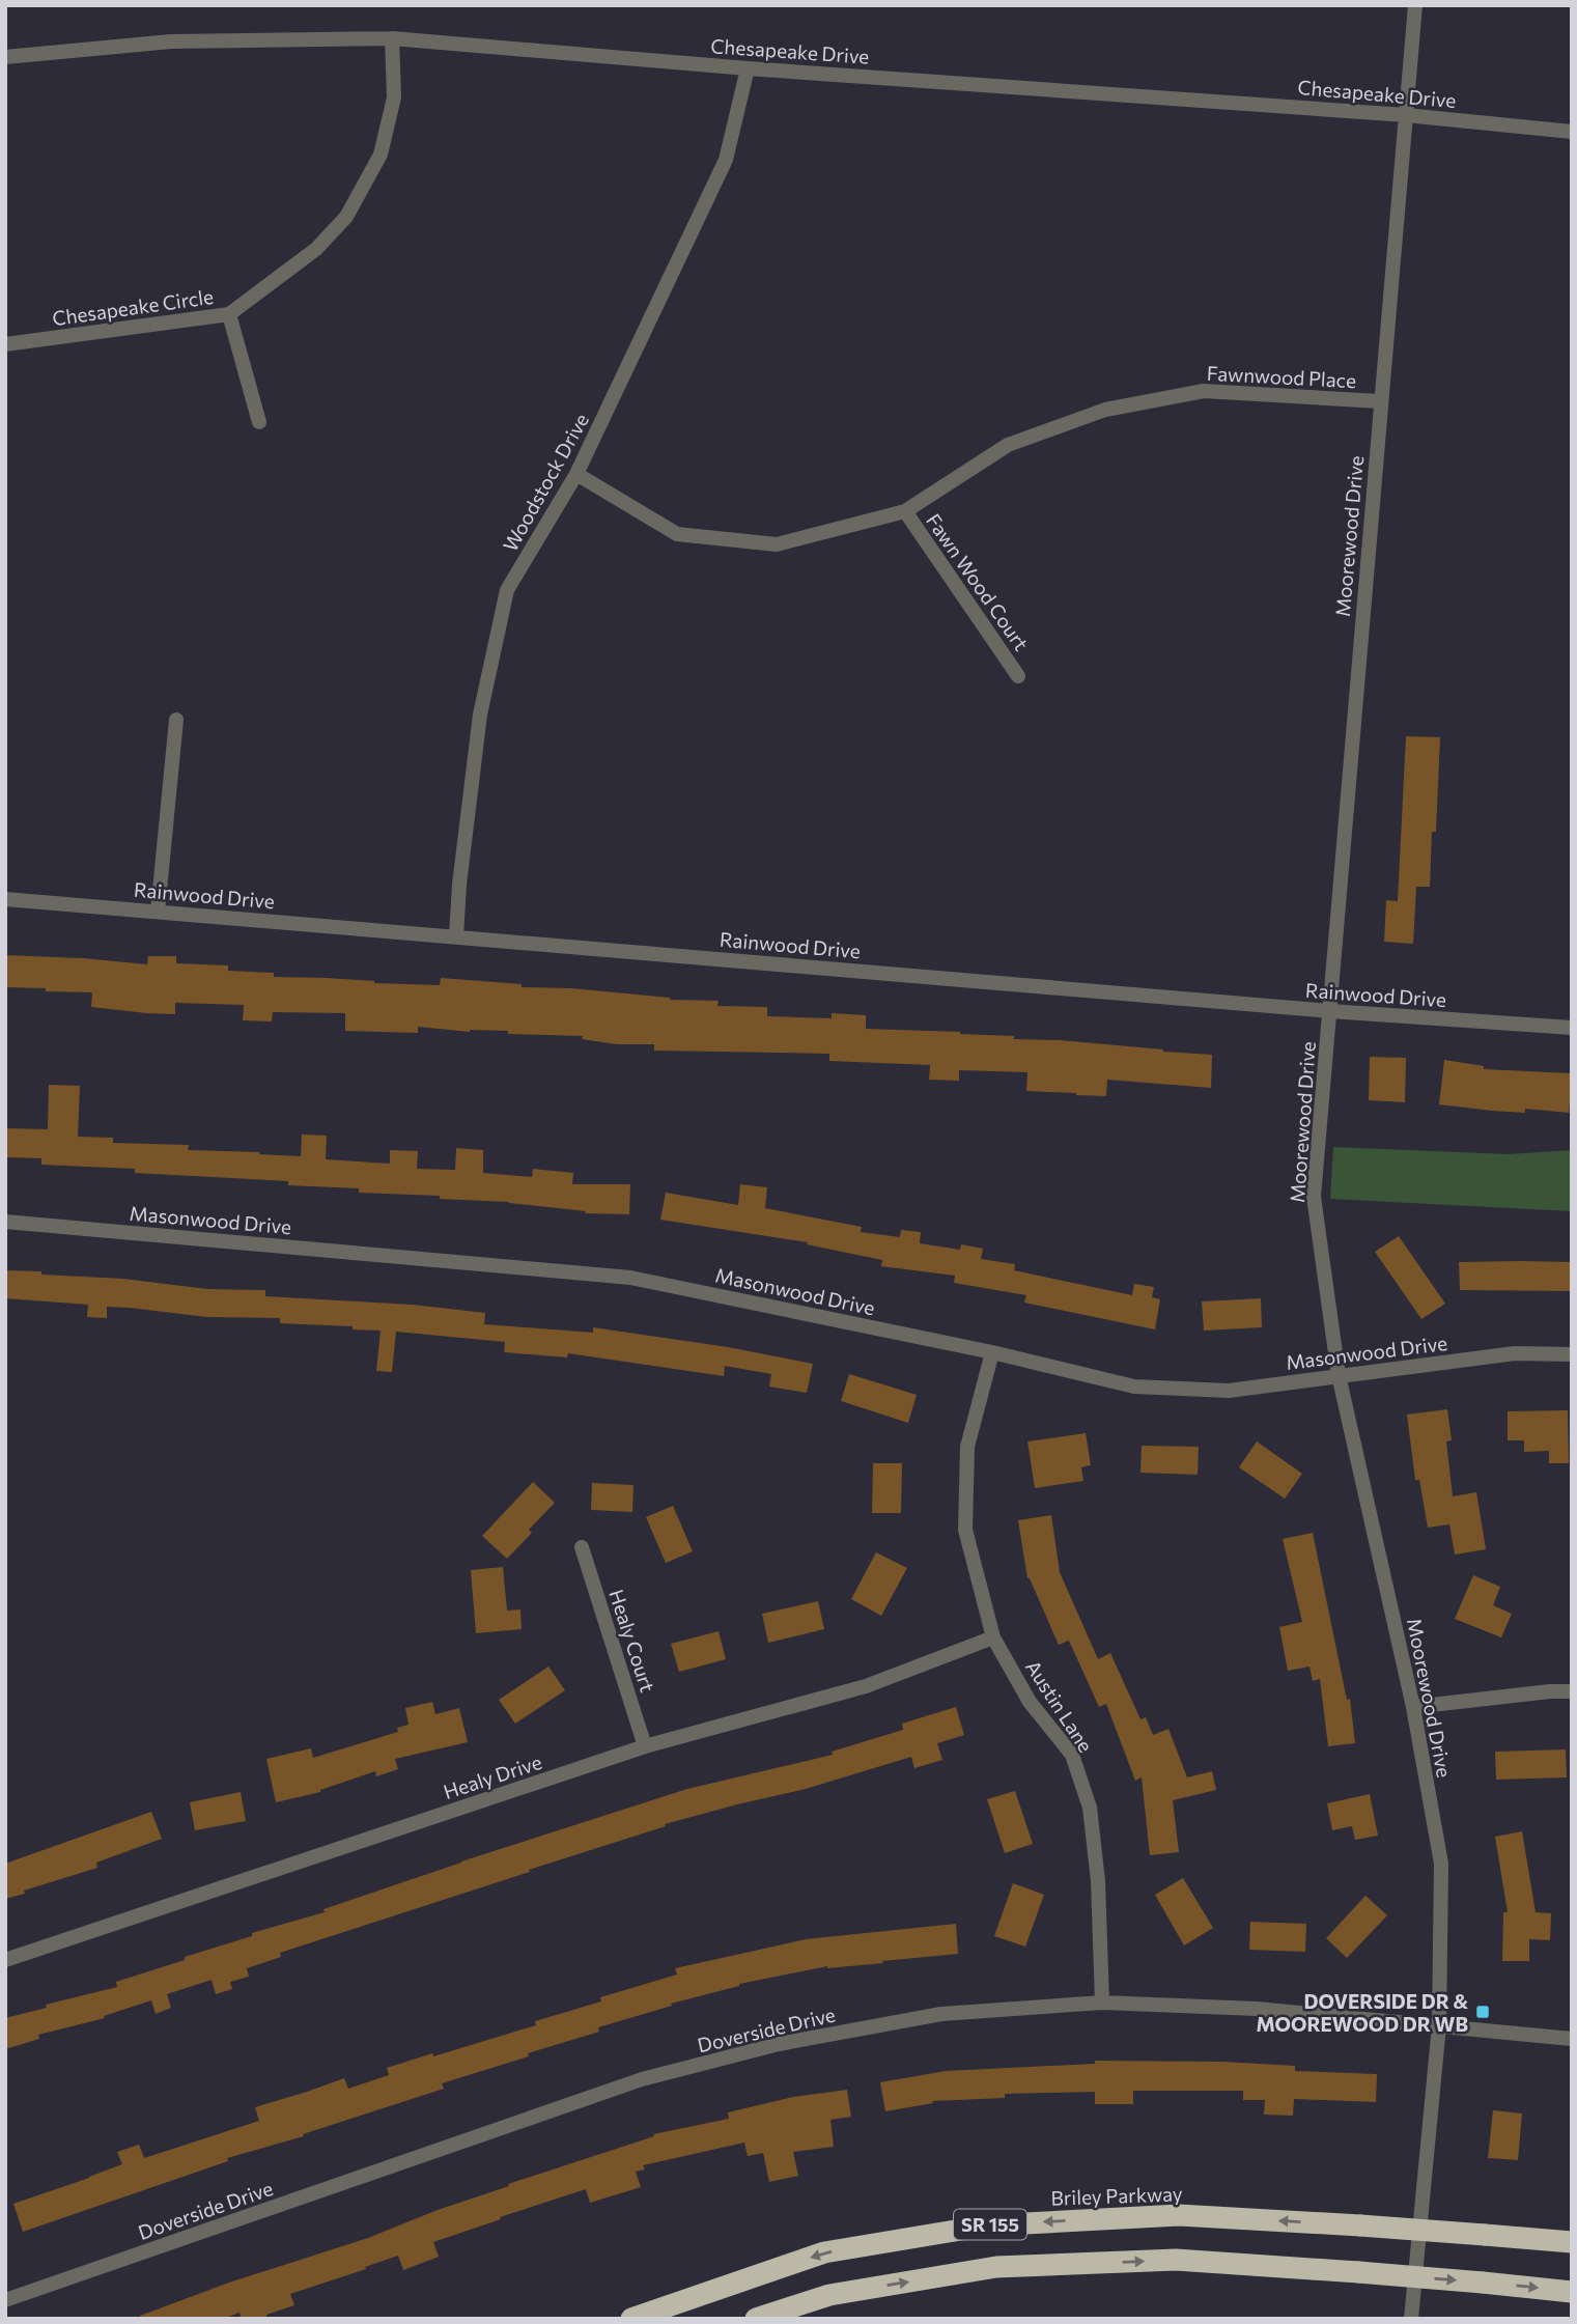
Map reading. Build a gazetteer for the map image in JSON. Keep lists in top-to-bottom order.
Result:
{
  "streets": {
    "highway": ["Briley Parkway", "SR 155"],
    "street": [
      "Chesapeake Drive",
      "Chesapeake Circle",
      "Fawnwood Place",
      "Woodstock Drive",
      "Moorewood Drive",
      "Fawn Wood Court",
      "Rainwood Drive",
      "Masonwood Drive",
      "Healy Court",
      "Austin Lane",
      "Healy Drive",
      "Doverside Drive"
    ]
  },
  "crossings": [
    ["Chesapeake Drive", "Chesapeake Circle"],
    ["Chesapeake Drive", "Woodstock Drive"],
    ["Chesapeake Drive", "Moorewood Drive"],
    ["Fawnwood Place", "Woodstock Drive"],
    ["Fawnwood Place", "Moorewood Drive"],
    ["Fawnwood Place", "Fawn Wood Court"],
    ["Woodstock Drive", "Rainwood Drive"],
    ["Moorewood Drive", "Rainwood Drive"],
    ["Moorewood Drive", "Masonwood Drive"],
    ["Moorewood Drive", "Doverside Drive"],
    ["Masonwood Drive", "Austin Lane"],
    ["Healy Court", "Healy Drive"],
    ["Austin Lane", "Healy Drive"],
    ["Austin Lane", "Doverside Drive"]
  ],
  "places": {
    "transit": ["DOVERSIDE DR & MOOREWOOD DR WB"]
  }
}
